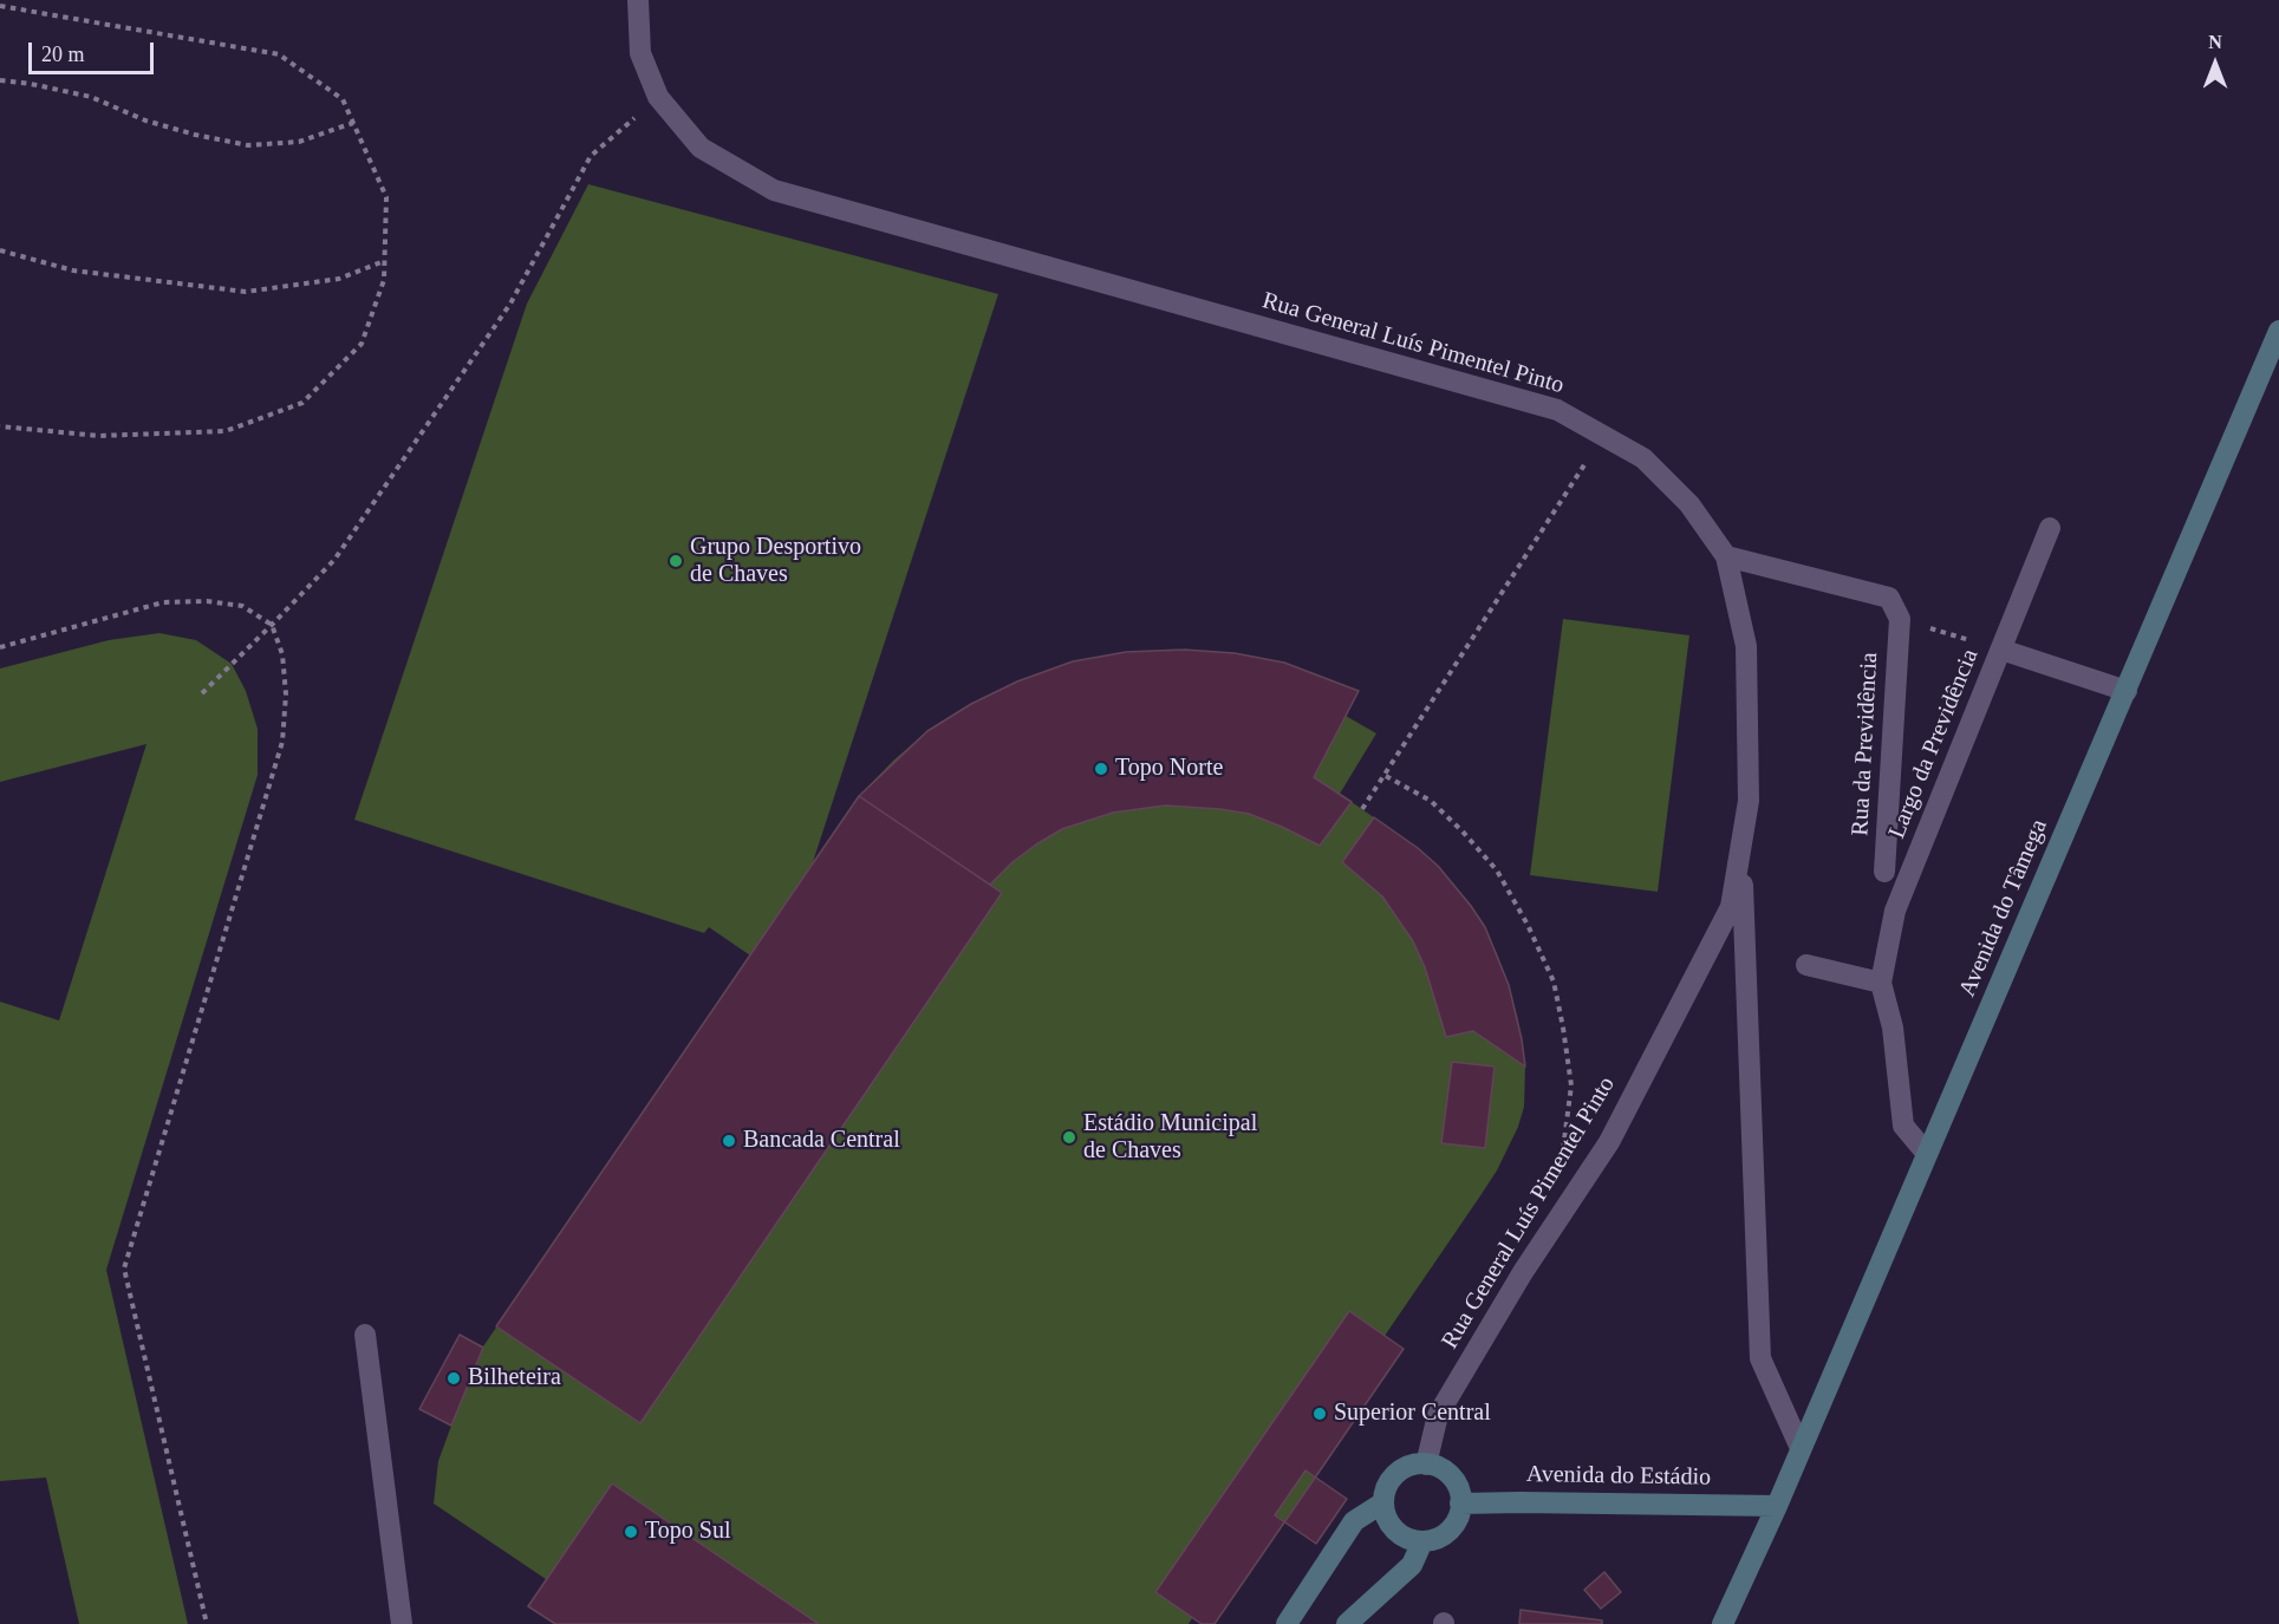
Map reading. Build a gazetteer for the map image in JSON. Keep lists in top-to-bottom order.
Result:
{
  "streets": {
    "main road": ["Avenida do Tâmega", "Avenida do Estádio"],
    "street": ["Rua General Luís Pimentel Pinto", "Rua da Previdência", "Largo da Previdência"]
  },
  "crossings": [
    ["Rua General Luís Pimentel Pinto", "Avenida do Estádio"],
    ["Avenida do Tâmega", "Avenida do Estádio"]
  ],
  "places": [
    "Grupo Desportivo de Chaves",
    "Topo Norte",
    "Estádio Municipal de Chaves",
    "Bancada Central",
    "Bilheteira",
    "Superior Central",
    "Topo Sul"
  ],
  "scale_bar": "20 m",
  "north": "top"
}
